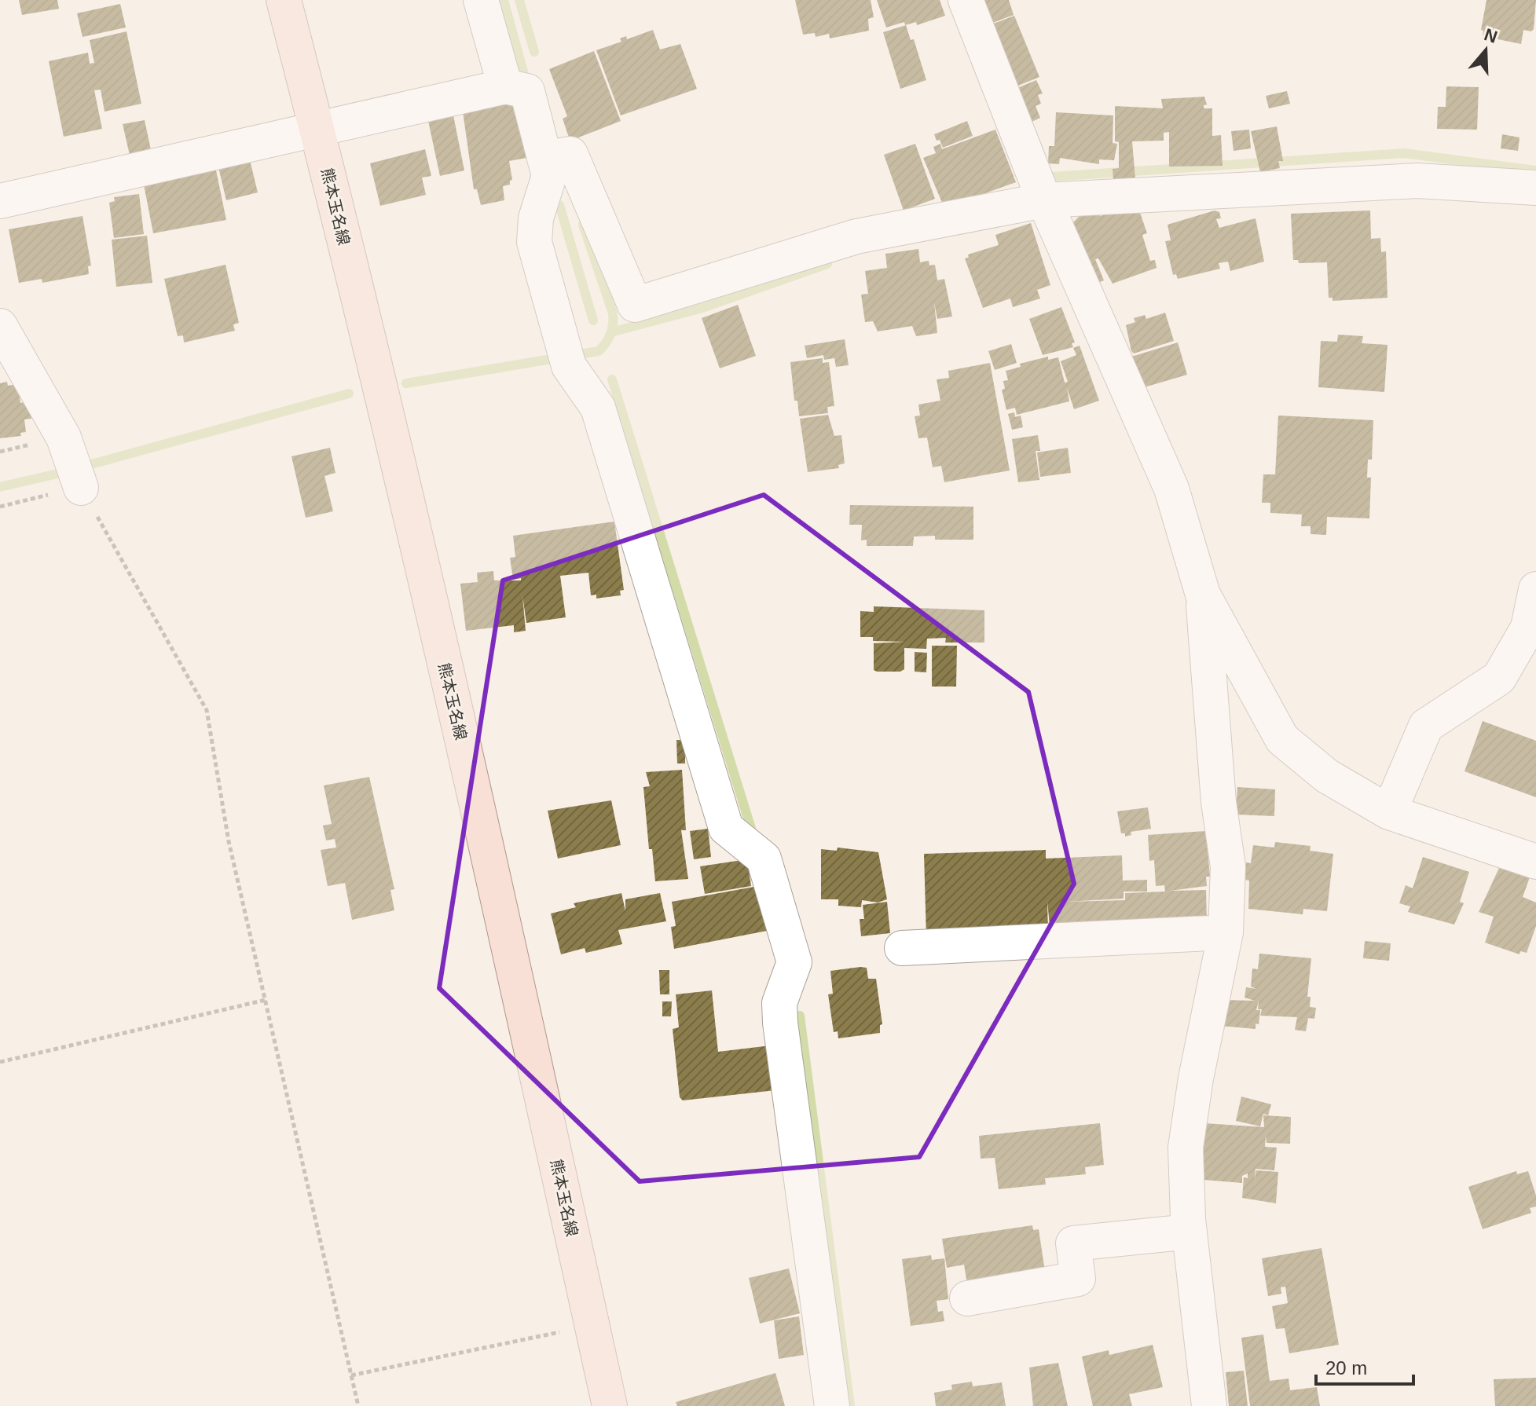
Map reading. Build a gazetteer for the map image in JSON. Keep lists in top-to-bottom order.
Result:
{
  "streets": {
    "main road": ["熊本玉名線"]
  },
  "scale_bar": "20 m",
  "north": "top"
}
